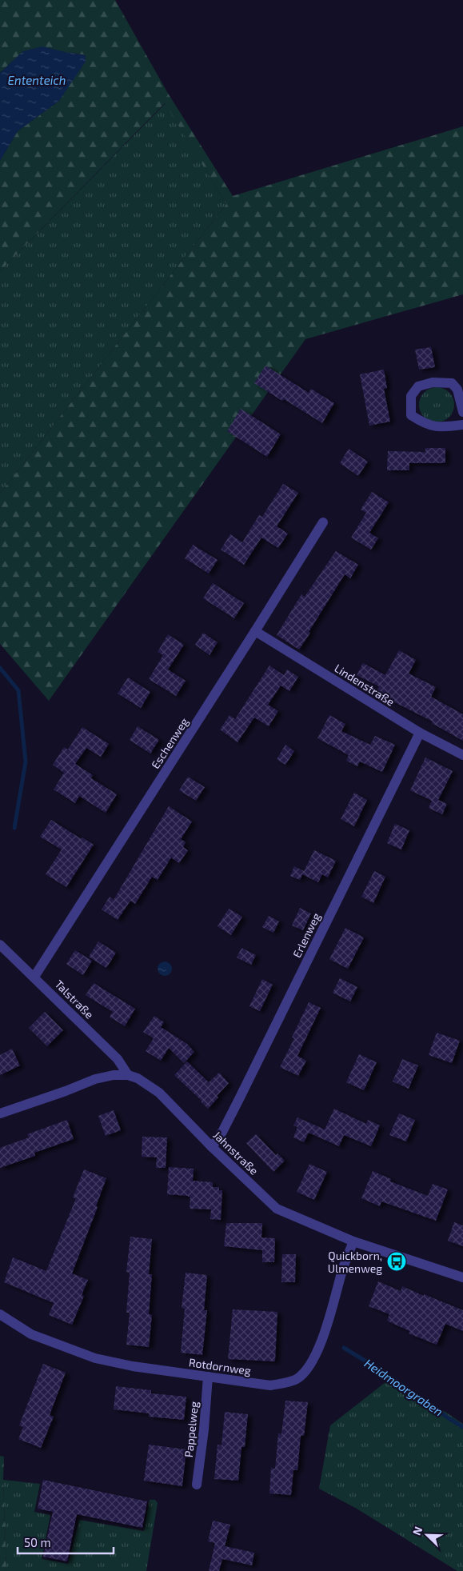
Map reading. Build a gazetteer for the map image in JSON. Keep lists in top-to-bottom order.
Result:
{
  "streets": {
    "street": [
      "Lindenstraße",
      "Eschenweg",
      "Erlenweg",
      "Talstraße",
      "Jahnstraße",
      "Rotdornweg",
      "Pappelweg"
    ]
  },
  "crossings": [
    ["Lindenstraße", "Eschenweg"],
    ["Lindenstraße", "Erlenweg"],
    ["Eschenweg", "Talstraße"],
    ["Erlenweg", "Jahnstraße"],
    ["Talstraße", "Jahnstraße"],
    ["Jahnstraße", "Rotdornweg"],
    ["Rotdornweg", "Pappelweg"]
  ],
  "water": ["Ententeich", "Heidmoorgraben"],
  "places": {
    "bus stop": ["Quickborn, Ulmenweg"]
  },
  "scale_bar": "50 m",
  "north": "top left"
}
